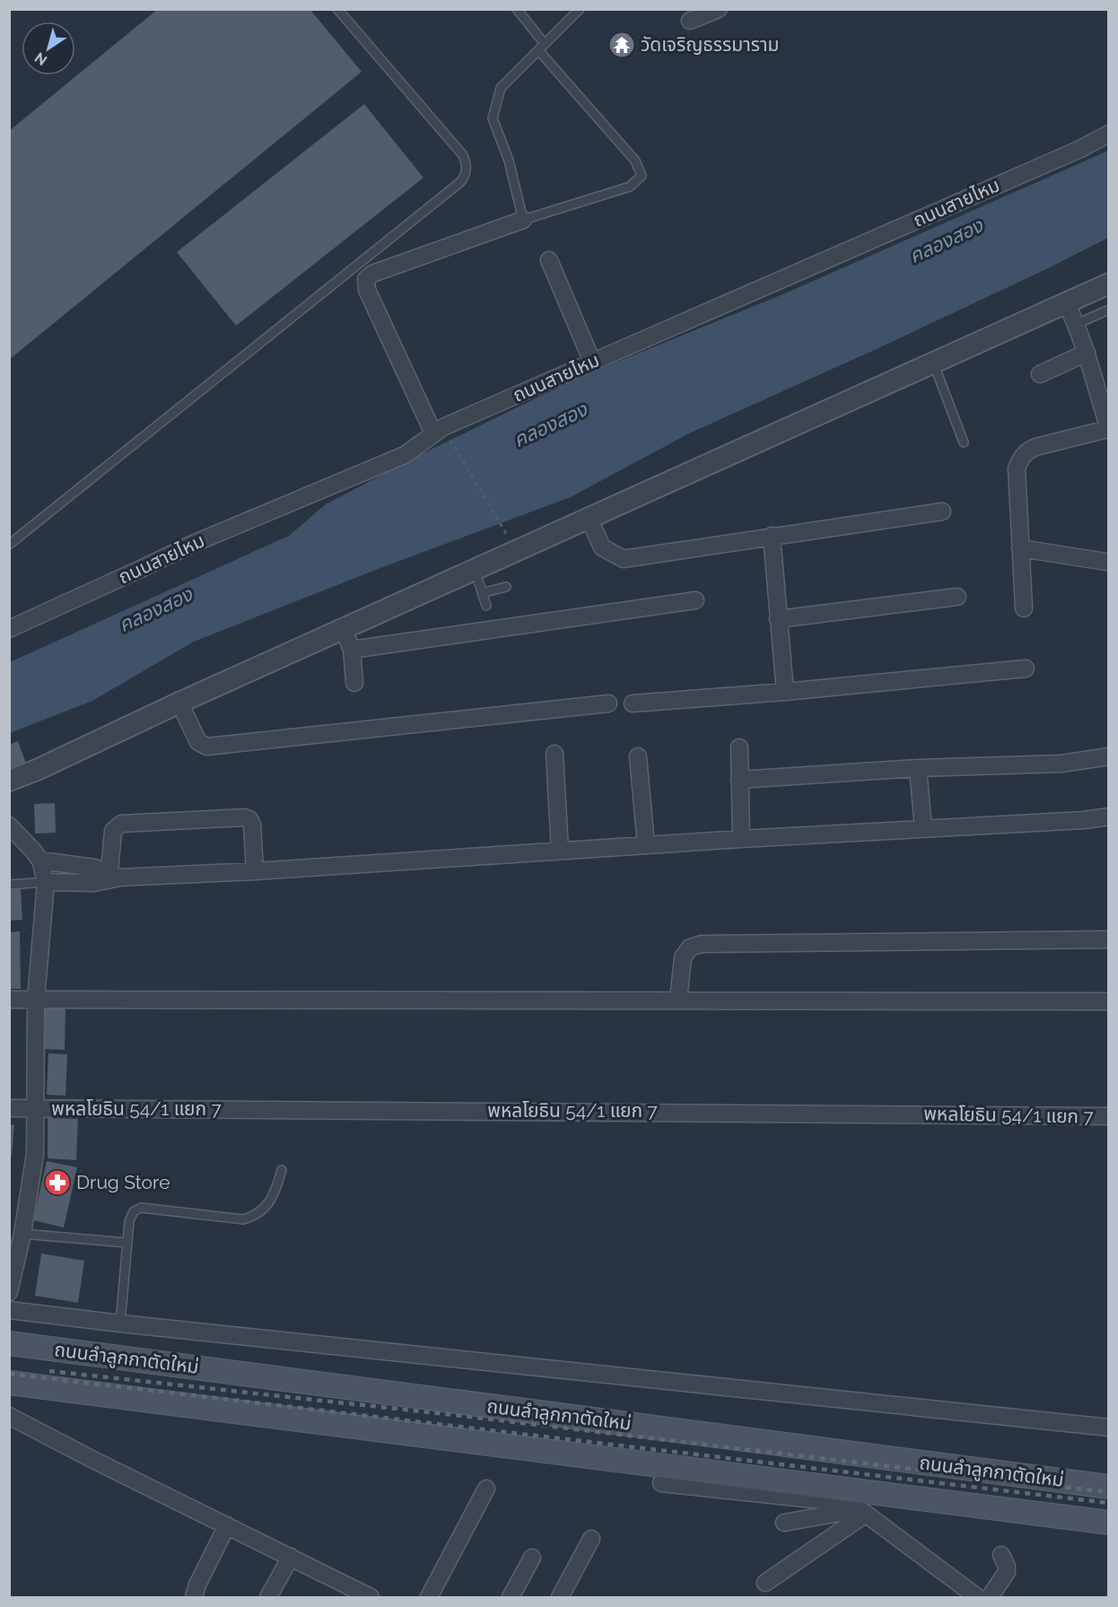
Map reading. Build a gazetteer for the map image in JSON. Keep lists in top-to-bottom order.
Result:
{
  "streets": {
    "main road": ["ถนนลำลูกกาตัดใหม่"],
    "street": ["ถนนสายไหม", "พหลโยธิน 54/1 แยก 7"]
  },
  "water": ["คลองสอง"],
  "places": {
    "temple": ["วัดเจริญธรรมาราม"],
    "pharmacy": ["Drug Store"]
  },
  "north": "bottom left"
}
